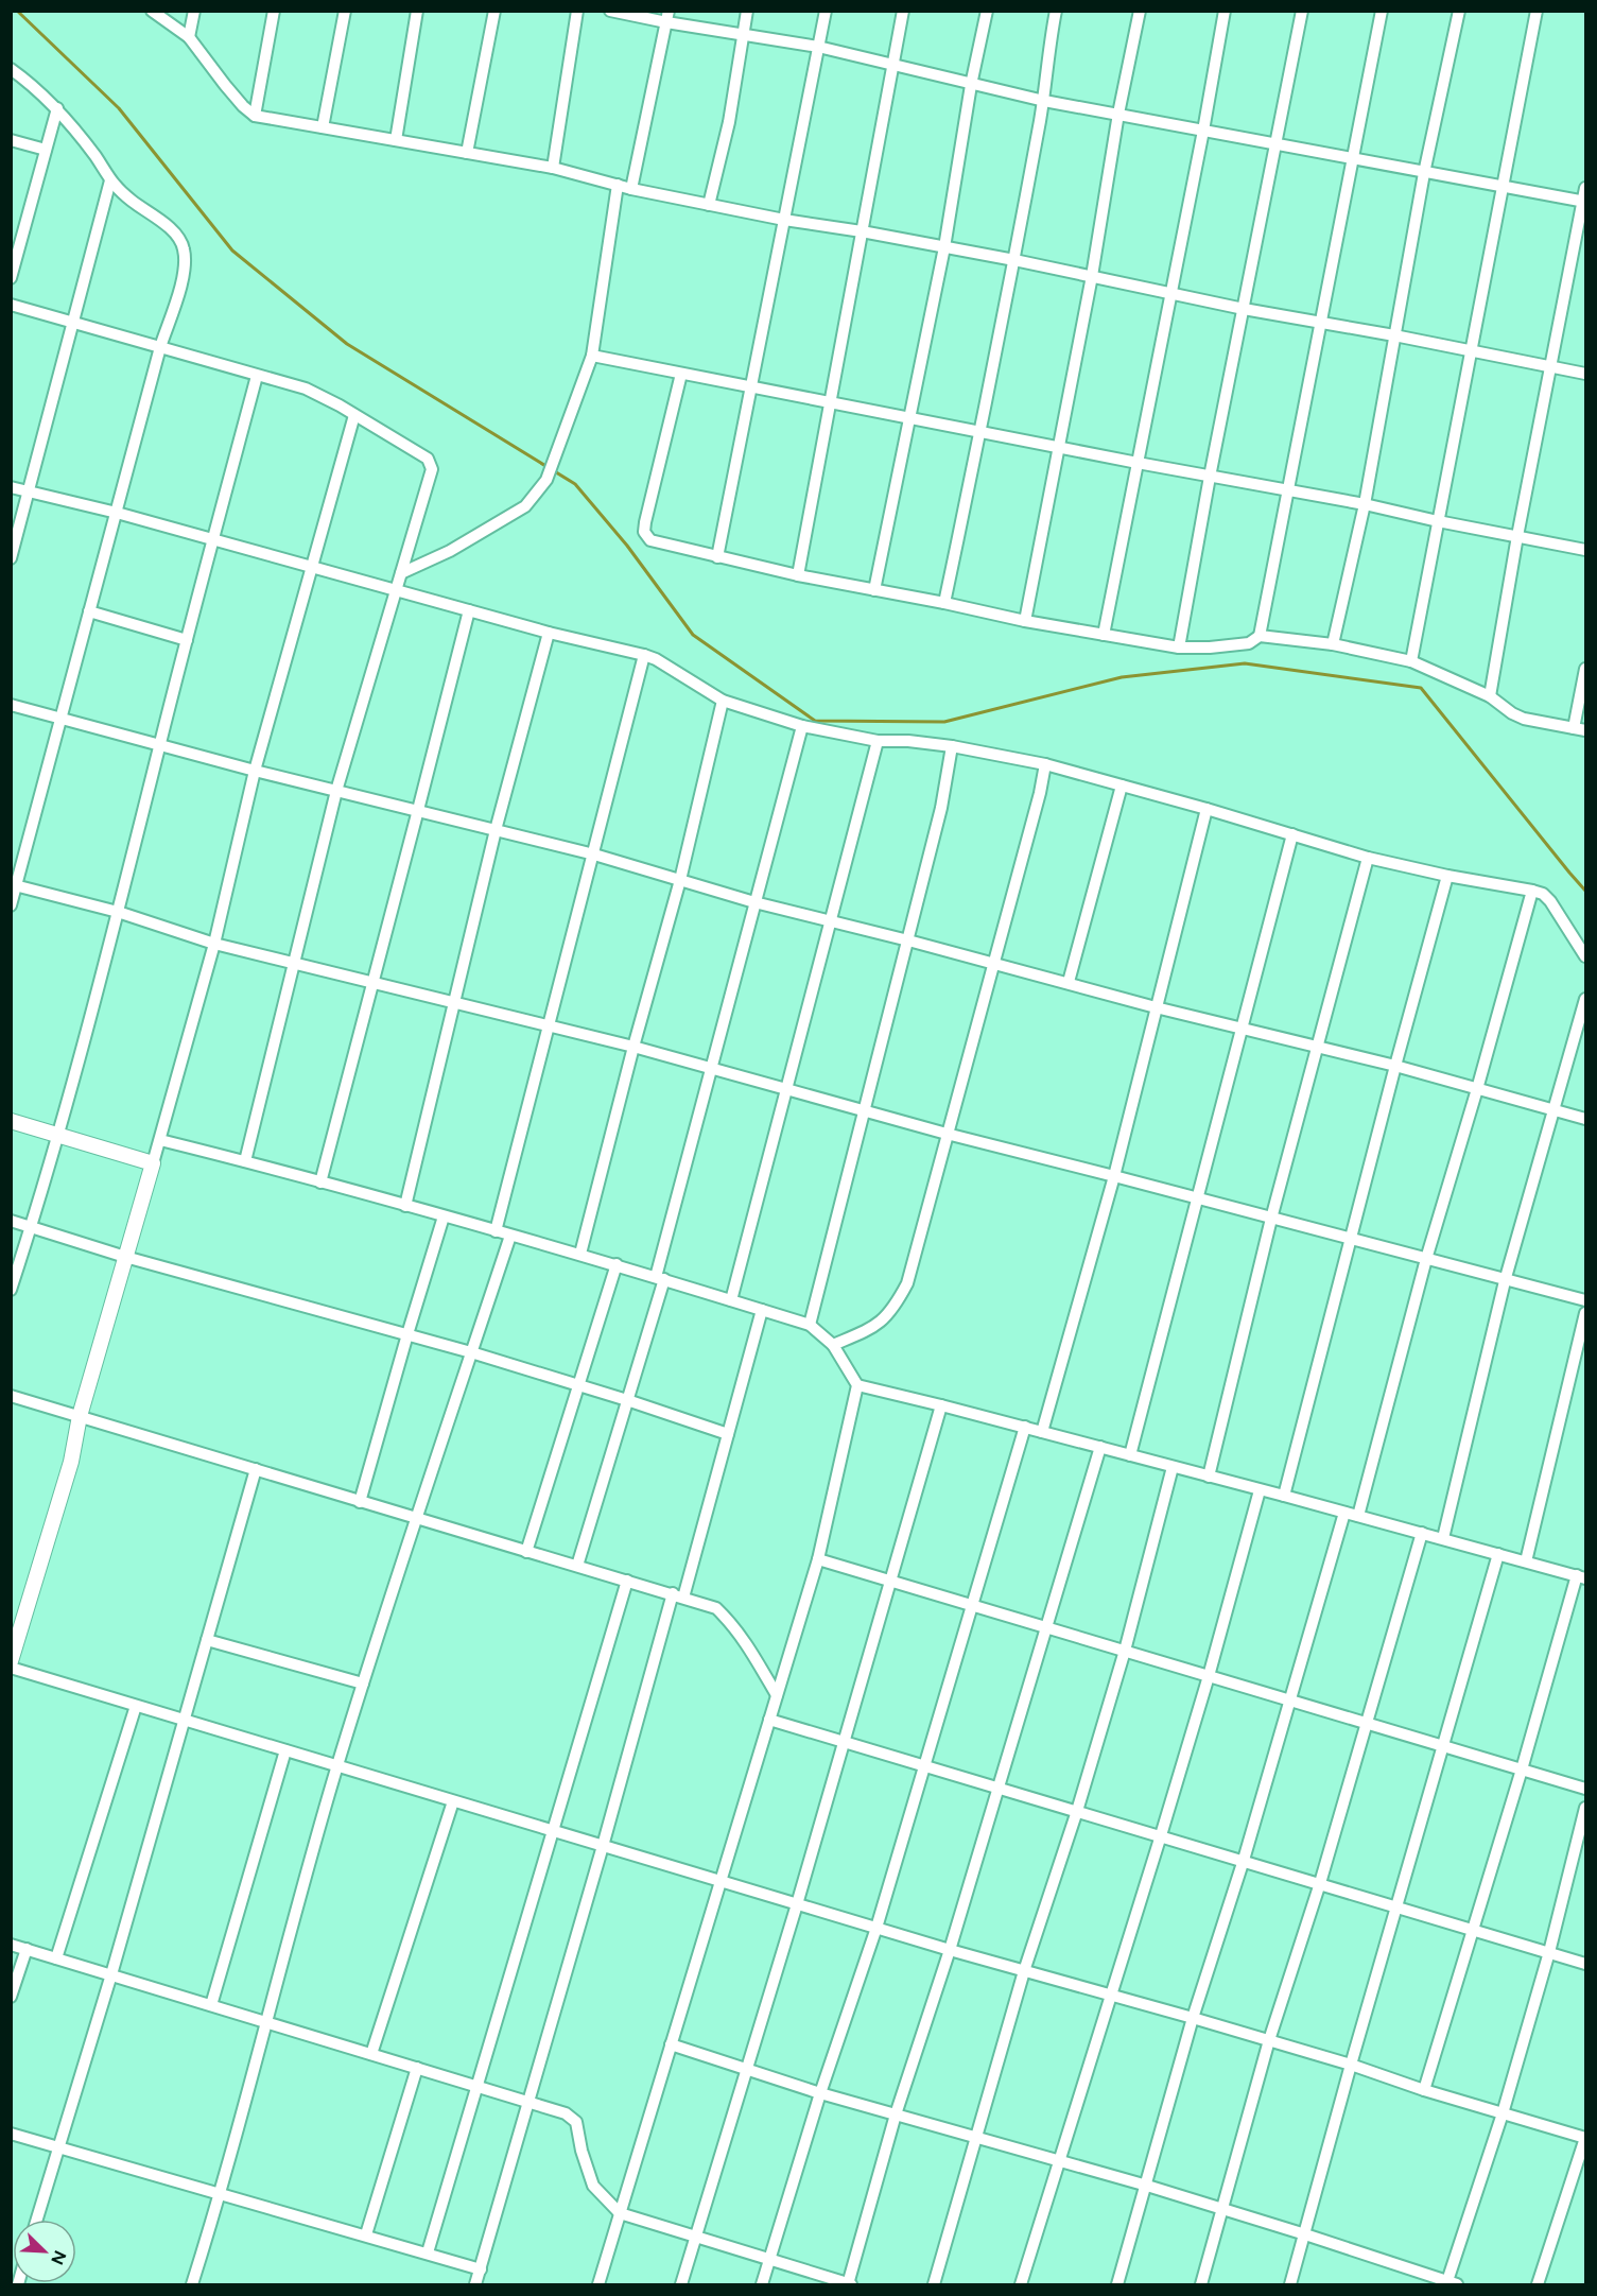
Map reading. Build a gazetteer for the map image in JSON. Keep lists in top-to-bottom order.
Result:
{
  "north": "bottom right"
}
